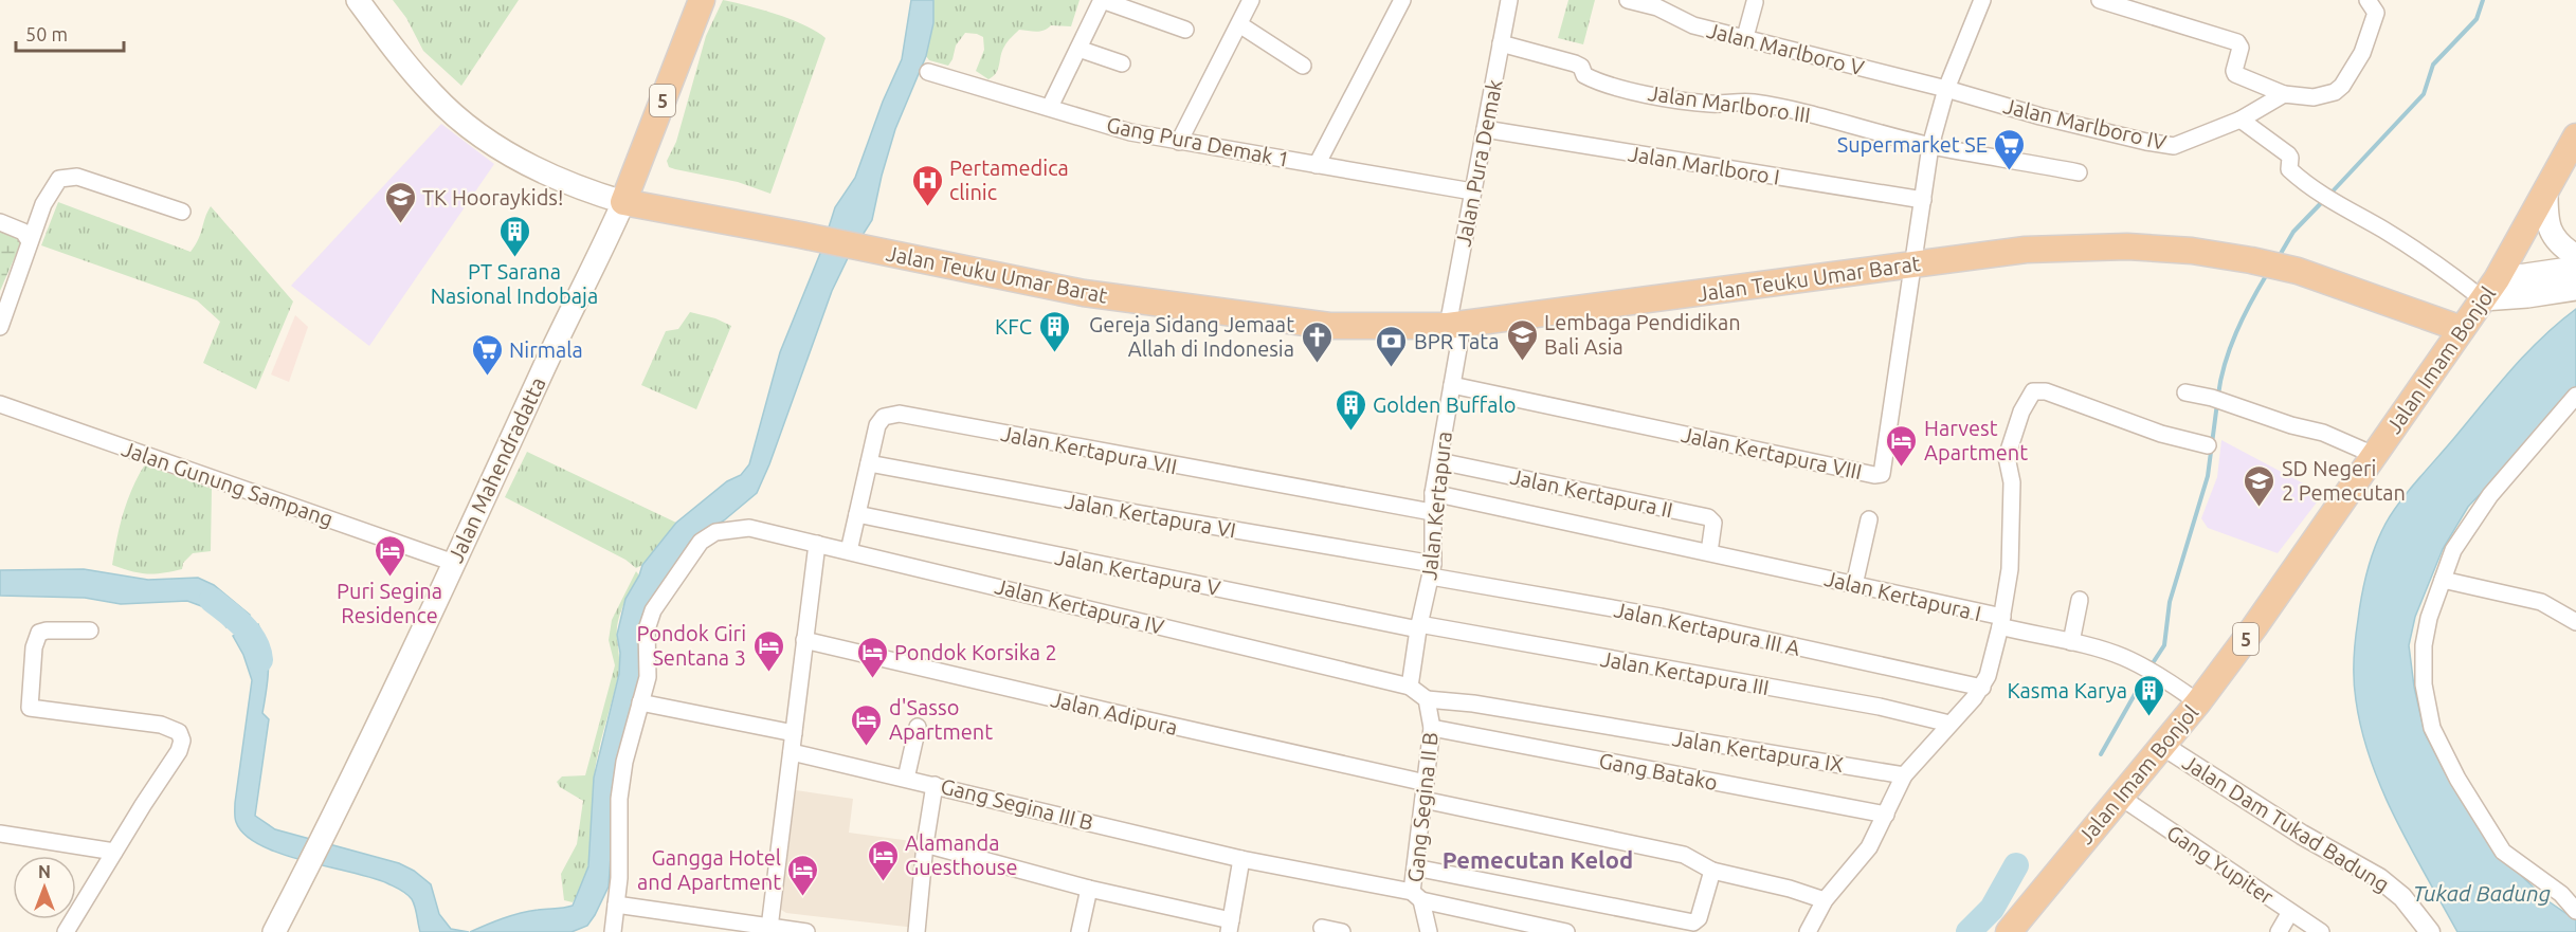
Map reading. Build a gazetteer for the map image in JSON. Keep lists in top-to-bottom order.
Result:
{
  "streets": {
    "highway": [
      "5",
      "Jalan Teuku Umar Barat",
      "Jalan Imam Bonjol",
      "Jalan Mahendradatta"
    ],
    "street": [
      "Jalan Marlboro V",
      "Jalan Marlboro III",
      "Jalan Marlboro IV",
      "Gang Pura Demak 1",
      "Jalan Pura Demak",
      "Jalan Marlboro I",
      "Jalan Kertapura VII",
      "Jalan Kertapura VIII",
      "Jalan Gunung Sampang",
      "Jalan Kertapura II",
      "Jalan Kertapura",
      "Jalan Kertapura VI",
      "Jalan Kertapura V",
      "Jalan Kertapura I",
      "Jalan Kertapura IV",
      "Jalan Kertapura III A",
      "Jalan Kertapura III",
      "Jalan Adipura",
      "Jalan Kertapura IX",
      "Gang Batako",
      "Gang Segina III B",
      "Gang Segina II B",
      "Jalan Dam Tukad Badung",
      "Gang Yupiter"
    ]
  },
  "crossings": [
    ["Jalan Marlboro V", "Jalan Marlboro IV"],
    ["Jalan Marlboro III", "Jalan Pura Demak"],
    ["Gang Pura Demak 1", "Jalan Pura Demak"],
    ["Jalan Pura Demak", "Jalan Marlboro I"],
    ["Jalan Pura Demak", "Jalan Teuku Umar Barat"],
    ["Jalan Pura Demak", "Jalan Kertapura"],
    ["Jalan Teuku Umar Barat", "Jalan Imam Bonjol"],
    ["Jalan Teuku Umar Barat", "Jalan Kertapura VIII"],
    ["Jalan Teuku Umar Barat", "Jalan Mahendradatta"],
    ["Jalan Teuku Umar Barat", "Jalan Kertapura"],
    ["Jalan Imam Bonjol", "Jalan Dam Tukad Badung"],
    ["Jalan Imam Bonjol", "Gang Yupiter"],
    ["Jalan Kertapura VII", "Jalan Kertapura"],
    ["Jalan Kertapura VII", "Jalan Kertapura VI"],
    ["Jalan Kertapura VII", "Jalan Kertapura V"],
    ["Jalan Kertapura VII", "Jalan Kertapura IV"],
    ["Jalan Kertapura VIII", "Jalan Kertapura"],
    ["Jalan Mahendradatta", "Jalan Gunung Sampang"],
    ["Jalan Kertapura II", "Jalan Kertapura"],
    ["Jalan Kertapura II", "Jalan Kertapura I"],
    ["Jalan Kertapura", "Jalan Kertapura VI"],
    ["Jalan Kertapura", "Jalan Kertapura V"],
    ["Jalan Kertapura", "Jalan Kertapura I"],
    ["Jalan Kertapura", "Jalan Kertapura IV"],
    ["Jalan Kertapura", "Jalan Kertapura III A"],
    ["Jalan Kertapura", "Jalan Kertapura III"],
    ["Jalan Kertapura VI", "Jalan Kertapura III A"],
    ["Jalan Kertapura V", "Jalan Kertapura III"],
    ["Jalan Adipura", "Gang Segina II B"],
    ["Jalan Kertapura IX", "Gang Segina II B"],
    ["Gang Batako", "Gang Segina II B"],
    ["Gang Segina III B", "Gang Segina II B"]
  ],
  "districts": ["Pemecutan Kelod"],
  "water": ["Tukad Badung"],
  "places": {
    "supermarket": ["Supermarket SE", "Nirmala"],
    "hospital": ["Pertamedica clinic"],
    "school or university": ["TK Hooraykids!", "Lembaga Pendidikan Bali Asia", "SD Negeri 2 Pemecutan"],
    "building": [
      "PT Sarana Nasional Indobaja",
      "KFC",
      "Golden Buffalo",
      "Kasma Karya"
    ],
    "church": ["Gereja Sidang Jemaat Allah di Indonesia"],
    "bank": ["BPR Tata"],
    "hotel": [
      "Harvest Apartment",
      "Puri Segina Residence",
      "Pondok Giri Sentana 3",
      "Pondok Korsika 2",
      "d'Sasso Apartment",
      "Alamanda Guesthouse",
      "Gangga Hotel and Apartment"
    ]
  },
  "scale_bar": "50 m",
  "north": "top"
}
